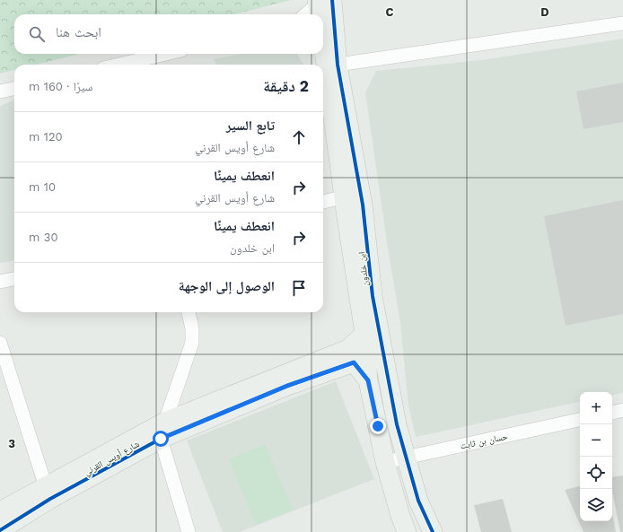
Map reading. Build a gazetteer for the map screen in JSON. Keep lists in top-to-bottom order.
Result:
{
  "streets": {
    "street": ["ابن خلدون", "حسان بن ثابت", "شارع أويس القرني"]
  },
  "crossings": [
    ["ابن خلدون", "حسان بن ثابت"],
    ["ابن خلدون", "شارع أويس القرني"]
  ],
  "page": {
    "search": "ابحث هنا",
    "heading": ["2 دقيقة", "سيرًا · 160 m"],
    "list": [
      ["تابع السير", "شارع أويس القرني", "120 m"],
      ["انعطف يمينًا", "شارع أويس القرني", "10 m"],
      ["انعطف يمينًا", "ابن خلدون", "30 m"],
      "الوصول إلى الوجهة"
    ],
    "map_buttons": ["+", "−"]
  },
  "grid": {
    "columns": ["C", "D"],
    "rows": ["3"]
  }
}
